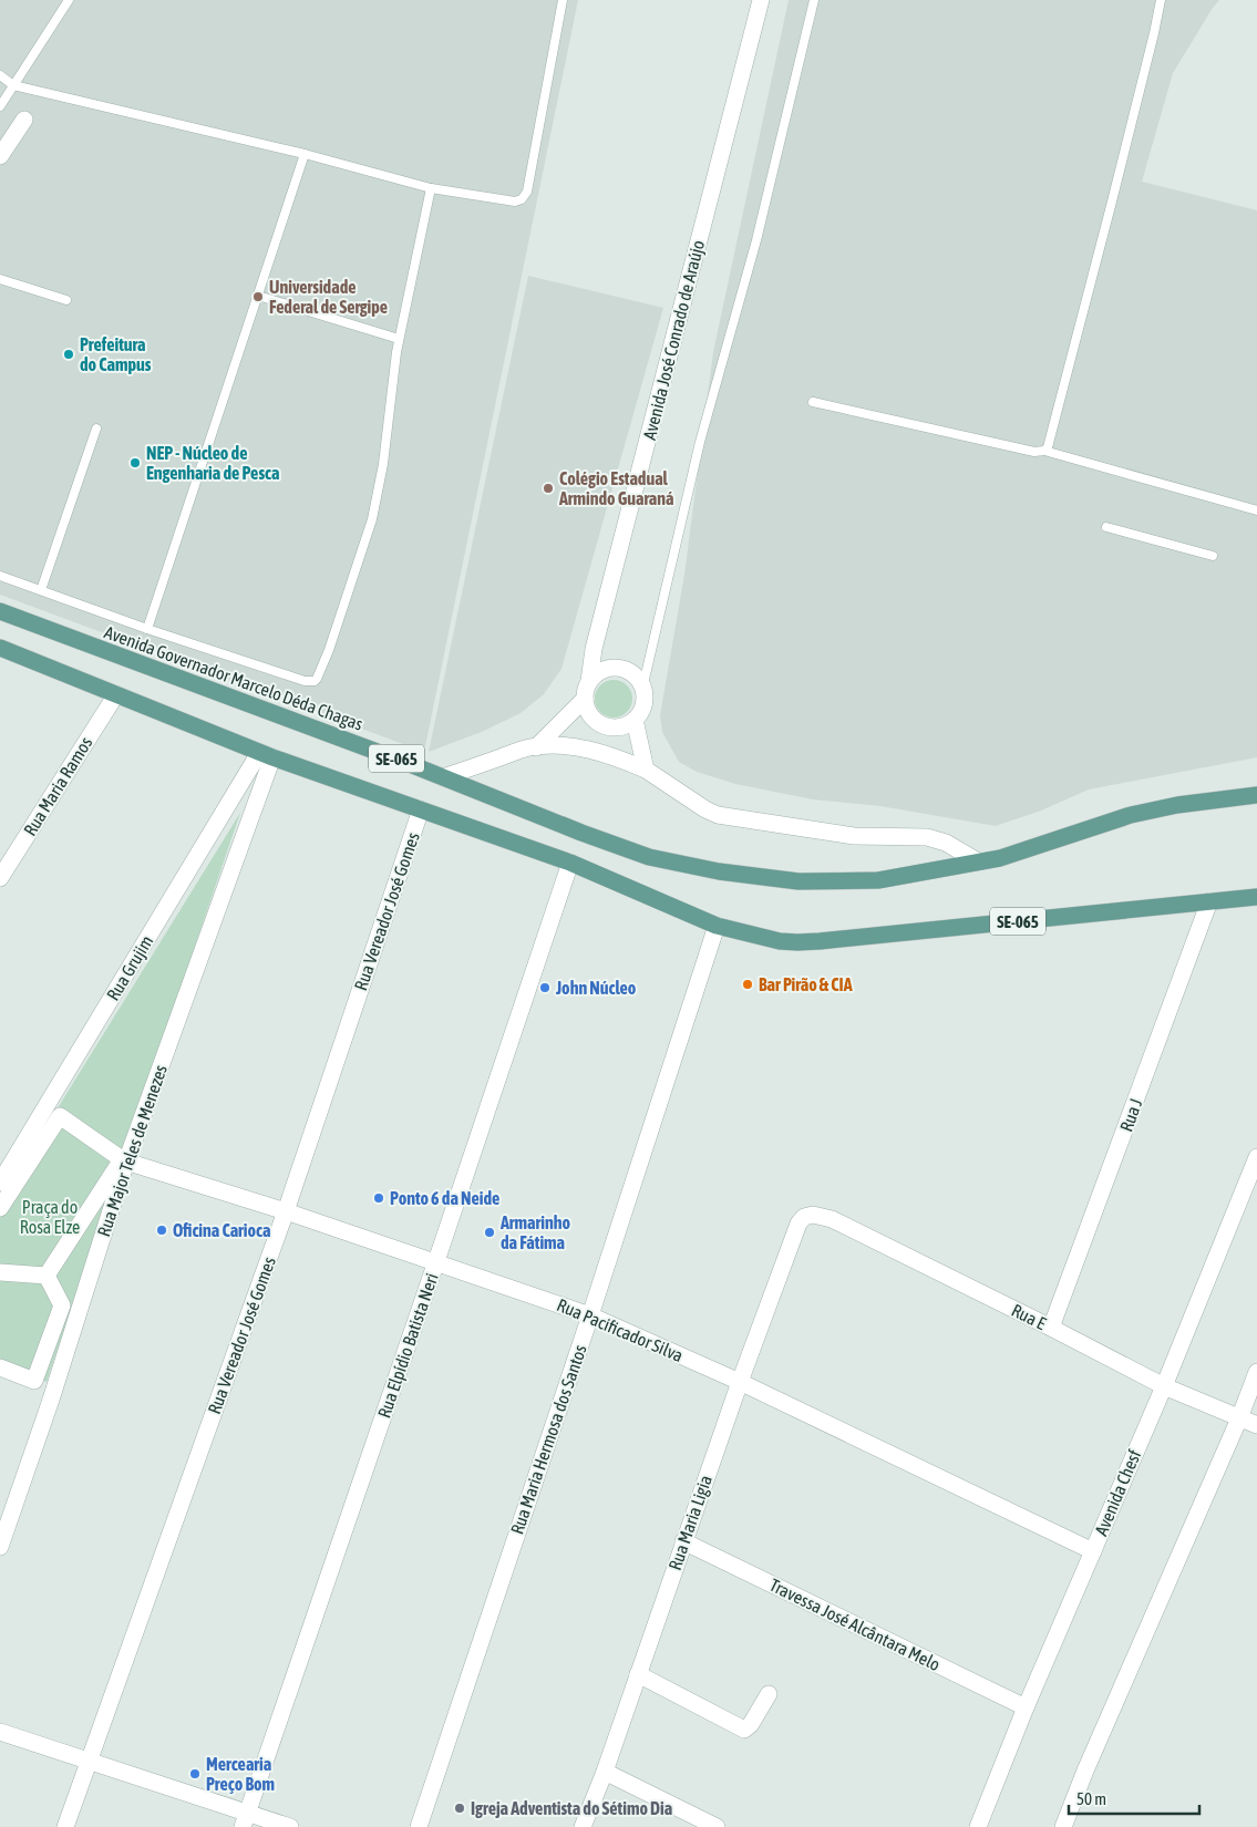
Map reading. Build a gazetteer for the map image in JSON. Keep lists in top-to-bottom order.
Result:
{
  "streets": {
    "main road": ["Avenida Governador Marcelo Déda Chagas", "SE-065"],
    "street": [
      "Avenida José Conrado de Araújo",
      "Rua Maria Ramos",
      "Rua Vereador José Gomes",
      "Rua Grujim",
      "Rua J",
      "Rua Major Teles de Menezes",
      "Rua E",
      "Rua Pacificador Silva",
      "Rua Elpídio Batista Neri",
      "Rua Maria Hermosa dos Santos",
      "Avenida Chesf",
      "Rua Maria Ligia",
      "Travessa José Alcântara Melo"
    ]
  },
  "crossings": [
    ["SE-065", "Rua Maria Ramos"],
    ["SE-065", "Rua Vereador José Gomes"],
    ["SE-065", "Rua Grujim"],
    ["SE-065", "Rua J"],
    ["SE-065", "Rua Major Teles de Menezes"],
    ["SE-065", "Rua Elpídio Batista Neri"],
    ["SE-065", "Rua Maria Hermosa dos Santos"],
    ["Rua Vereador José Gomes", "Rua Pacificador Silva"],
    ["Rua Grujim", "Rua Major Teles de Menezes"],
    ["Rua J", "Rua E"],
    ["Rua Major Teles de Menezes", "Rua Pacificador Silva"],
    ["Rua E", "Avenida Chesf"],
    ["Rua E", "Rua Maria Ligia"],
    ["Rua Pacificador Silva", "Rua Elpídio Batista Neri"],
    ["Rua Pacificador Silva", "Rua Maria Hermosa dos Santos"],
    ["Rua Pacificador Silva", "Avenida Chesf"],
    ["Rua Pacificador Silva", "Rua Maria Ligia"],
    ["Avenida Chesf", "Travessa José Alcântara Melo"],
    ["Rua Maria Ligia", "Travessa José Alcântara Melo"]
  ],
  "parks": ["Praça do Rosa Elze"],
  "places": [
    "Universidade Federal de Sergipe",
    "Prefeitura do Campus",
    "NEP - Núcleo de Engenharia de Pesca",
    "Colégio Estadual Armindo Guaraná",
    "Bar Pirão & CIA",
    "John Núcleo",
    "Ponto 6 da Neide",
    "Oficina Carioca",
    "Armarinho da Fátima",
    "Mercearia Preço Bom",
    "Igreja Adventista do Sétimo Dia"
  ],
  "scale_bar": "50 m"
}
